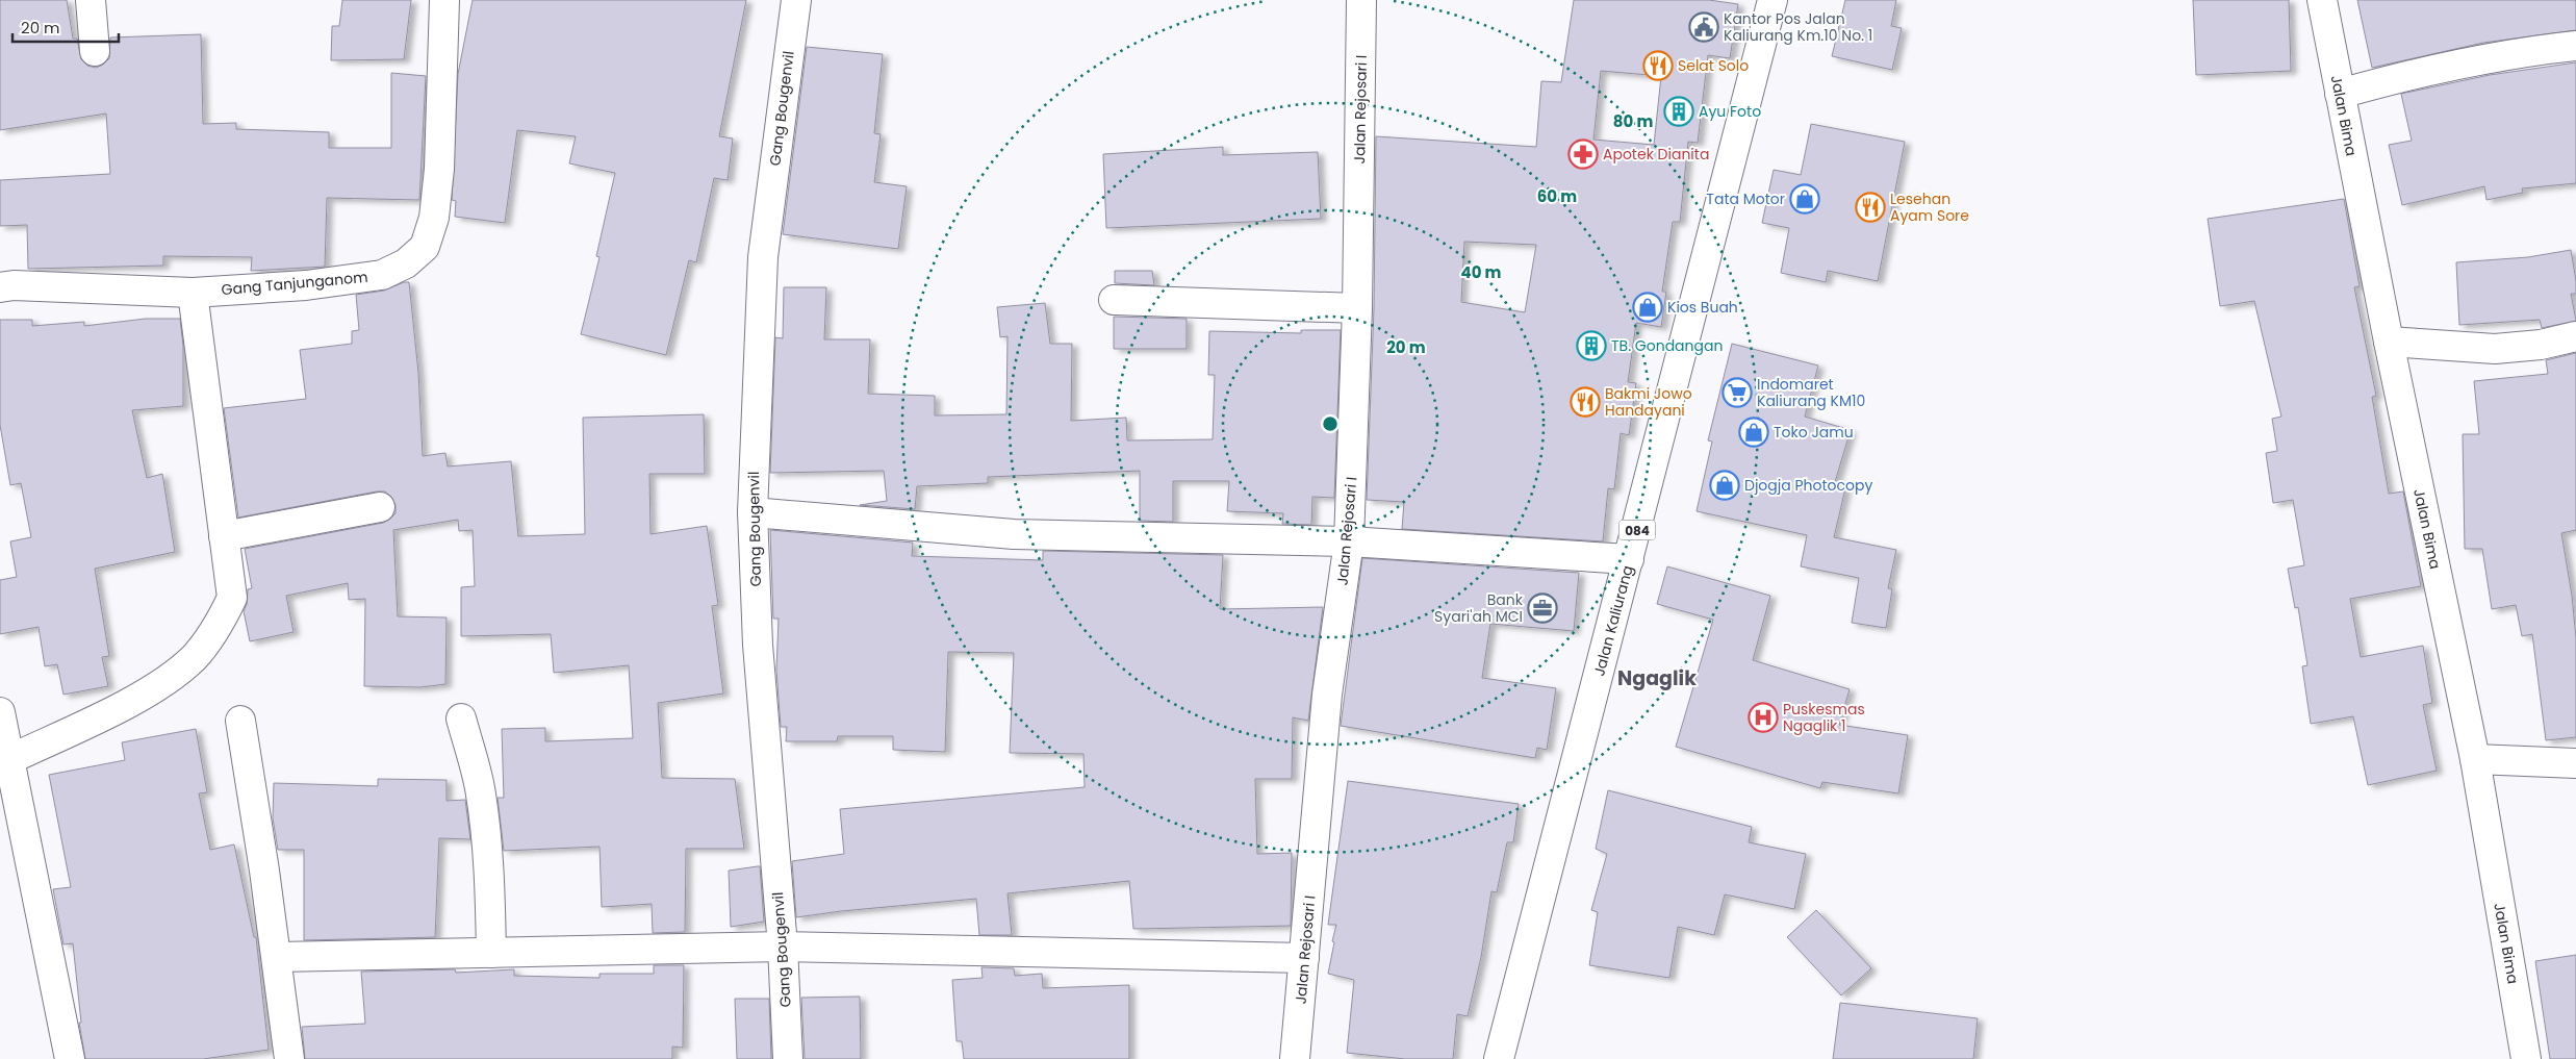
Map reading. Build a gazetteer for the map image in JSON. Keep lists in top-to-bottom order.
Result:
{
  "streets": {
    "street": [
      "Gang Bougenvil",
      "Jalan Rejosari I",
      "Jalan Bima",
      "Gang Tanjunganom",
      "084",
      "Jalan Kaliurang"
    ]
  },
  "districts": ["Ngaglik"],
  "places": {
    "public building": ["Kantor Pos Jalan Kaliurang Km.10 No. 1"],
    "restaurant": ["Selat Solo", "Lesehan Ayam Sore", "Bakmi Jowo Handayani"],
    "building": ["Ayu Foto", "TB. Gondangan"],
    "pharmacy": ["Apotek Dianita"],
    "shop": [
      "Tata Motor",
      "Kios Buah",
      "Toko Jamu",
      "Djogja Photocopy"
    ],
    "supermarket": ["Indomaret Kaliurang KM10"],
    "office": ["Bank Syari'ah MCI"],
    "hospital": ["Puskesmas Ngaglik 1"]
  },
  "scale_bar": "20 m",
  "rings": [
    "80 m",
    "60 m",
    "40 m",
    "20 m"
  ]
}
